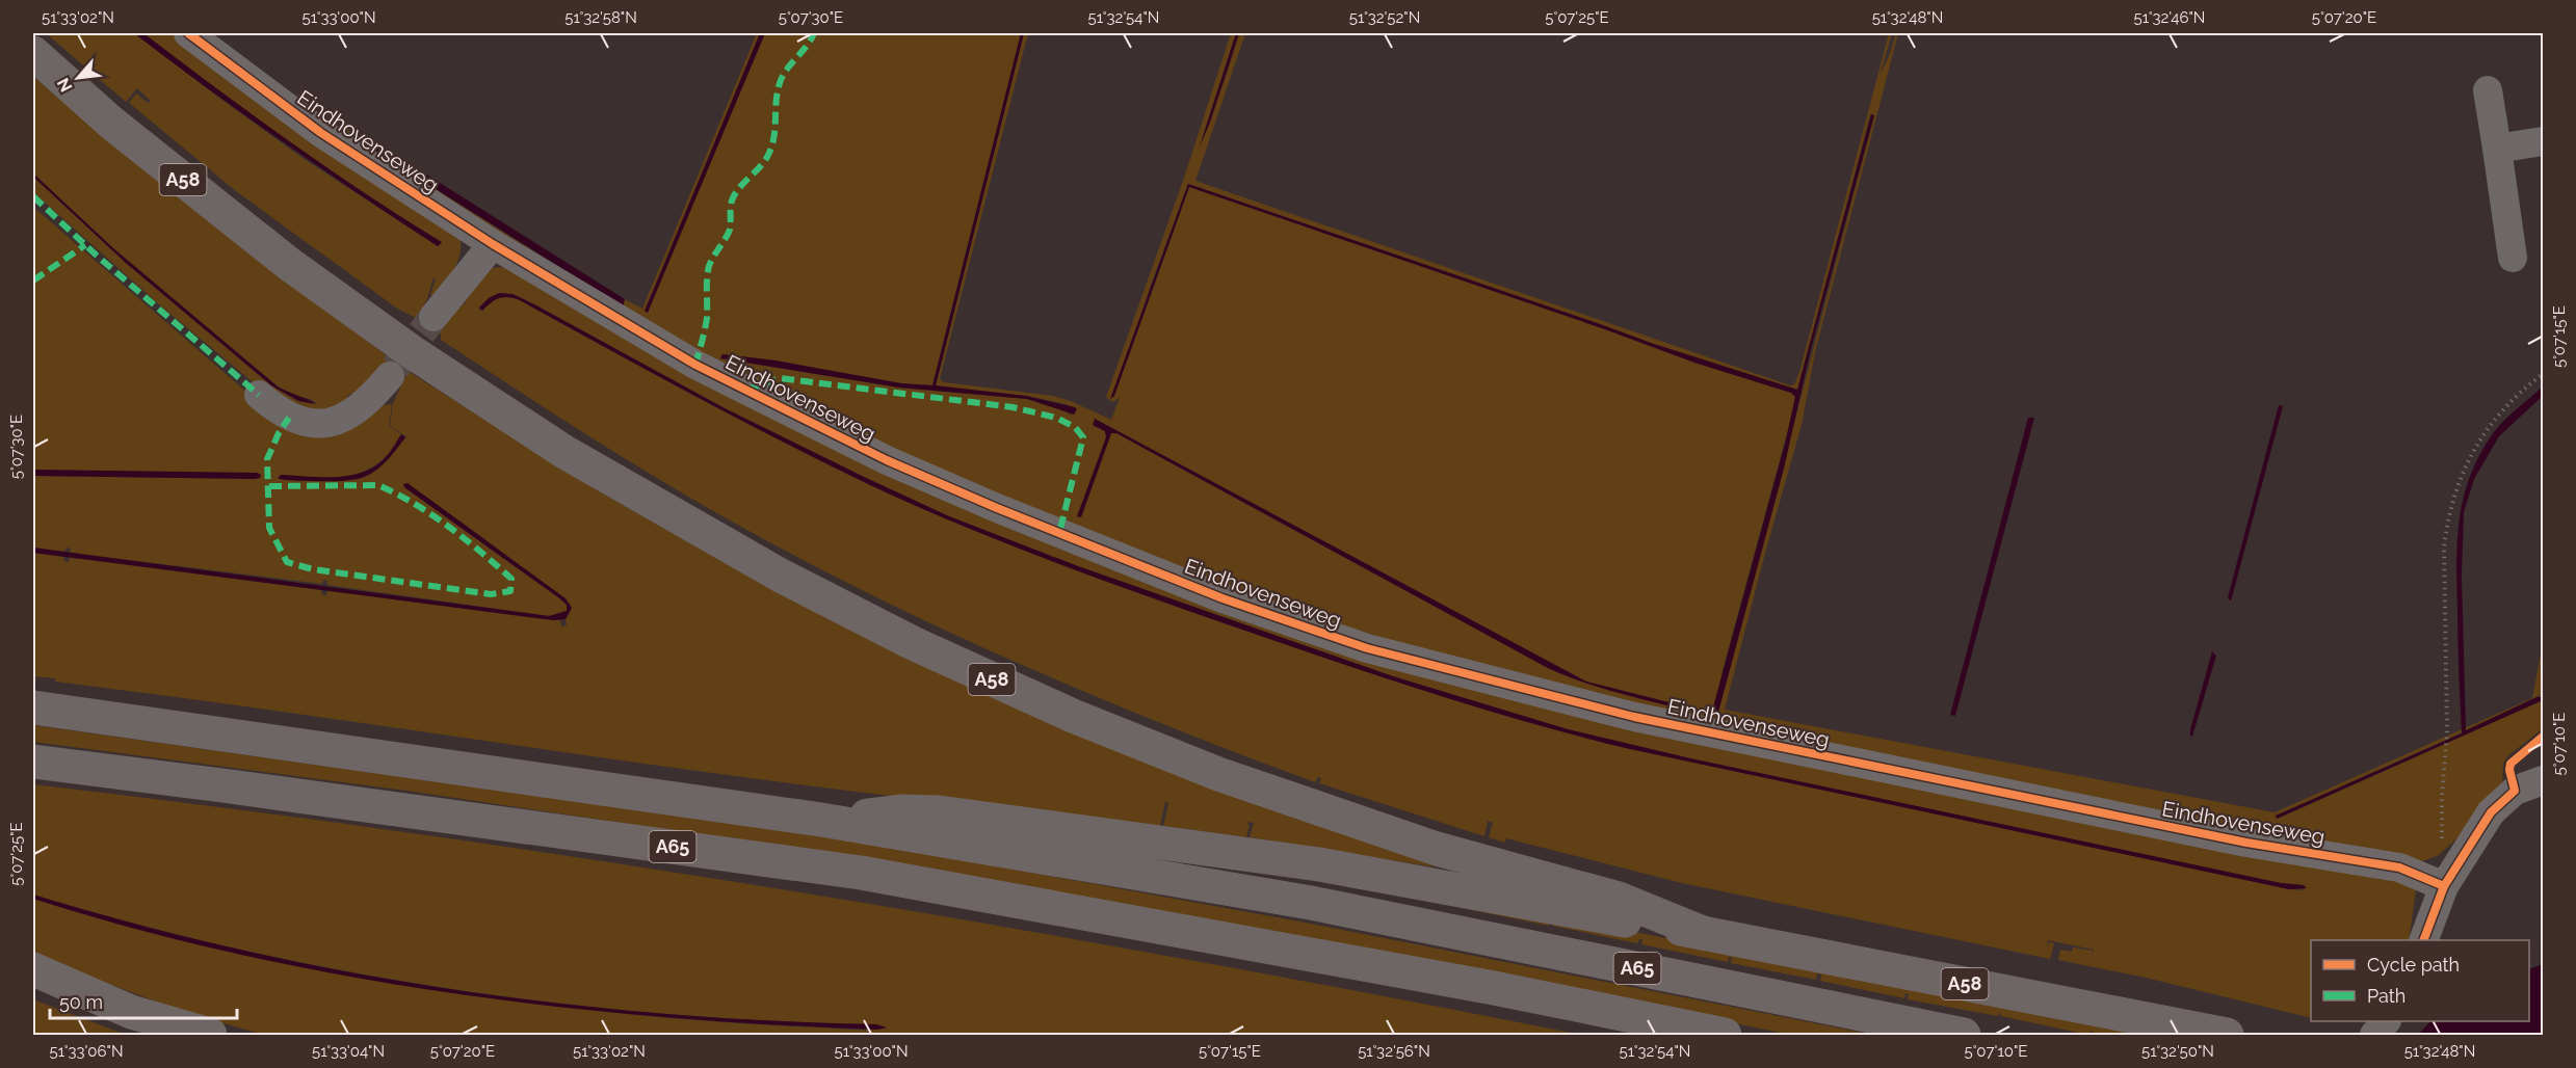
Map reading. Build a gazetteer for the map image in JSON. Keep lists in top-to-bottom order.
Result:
{
  "streets": {
    "highway": ["A58", "A65"],
    "street": ["Eindhovenseweg"]
  },
  "crossings": [
    ["A58", "A65"]
  ],
  "legend": ["Cycle path", "Path"],
  "scale_bar": "50 m",
  "north": "bottom left",
  "coordinates": [
    "51°33'02\"N",
    "51°33'00\"N",
    "51°32'58\"N",
    "5°07'30\"E",
    "51°32'54\"N",
    "51°32'52\"N",
    "5°07'25\"E",
    "51°32'48\"N",
    "51°32'46\"N",
    "5°07'20\"E",
    "5°07'15\"E",
    "5°07'10\"E",
    "51°33'06\"N",
    "51°33'04\"N",
    "51°32'56\"N",
    "51°32'50\"N"
  ]
}
